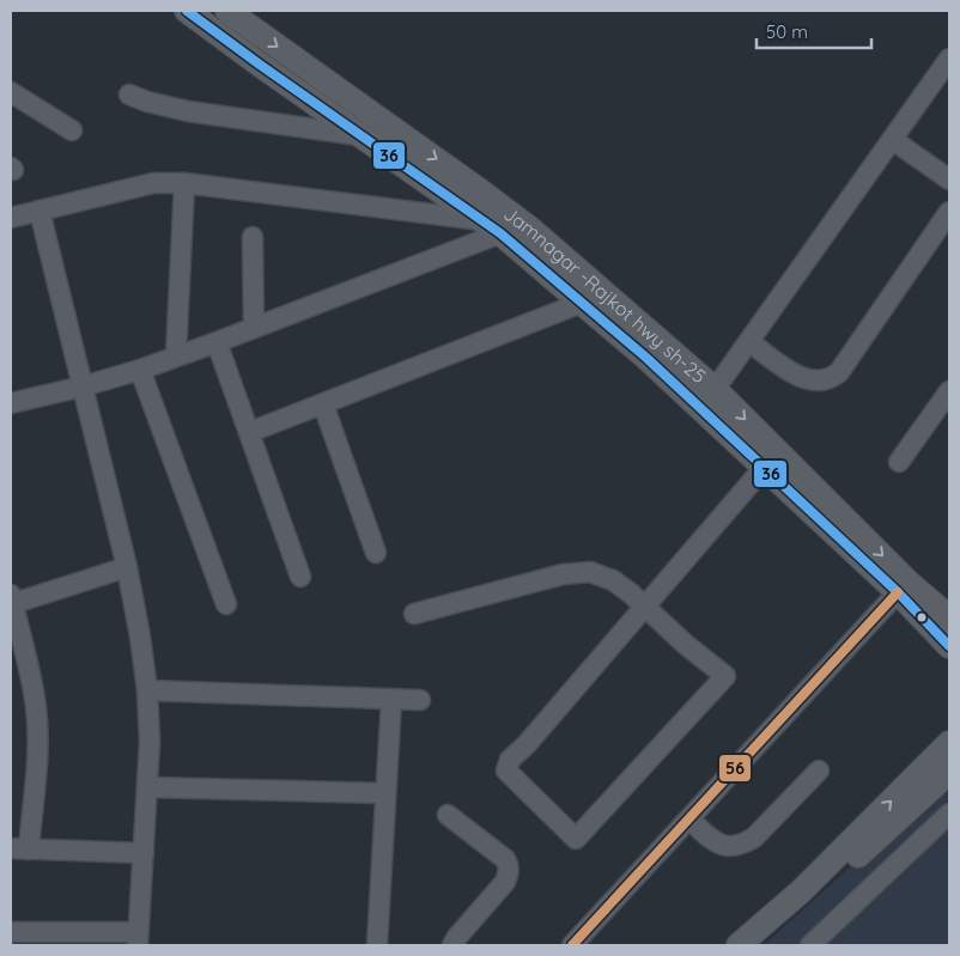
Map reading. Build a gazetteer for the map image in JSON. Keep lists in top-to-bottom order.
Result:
{
  "streets": {
    "main road": ["Jamnagar -Rajkot hwy sh-25"]
  },
  "lines": ["transit line 36", "transit line 56"],
  "scale_bar": "50 m"
}
